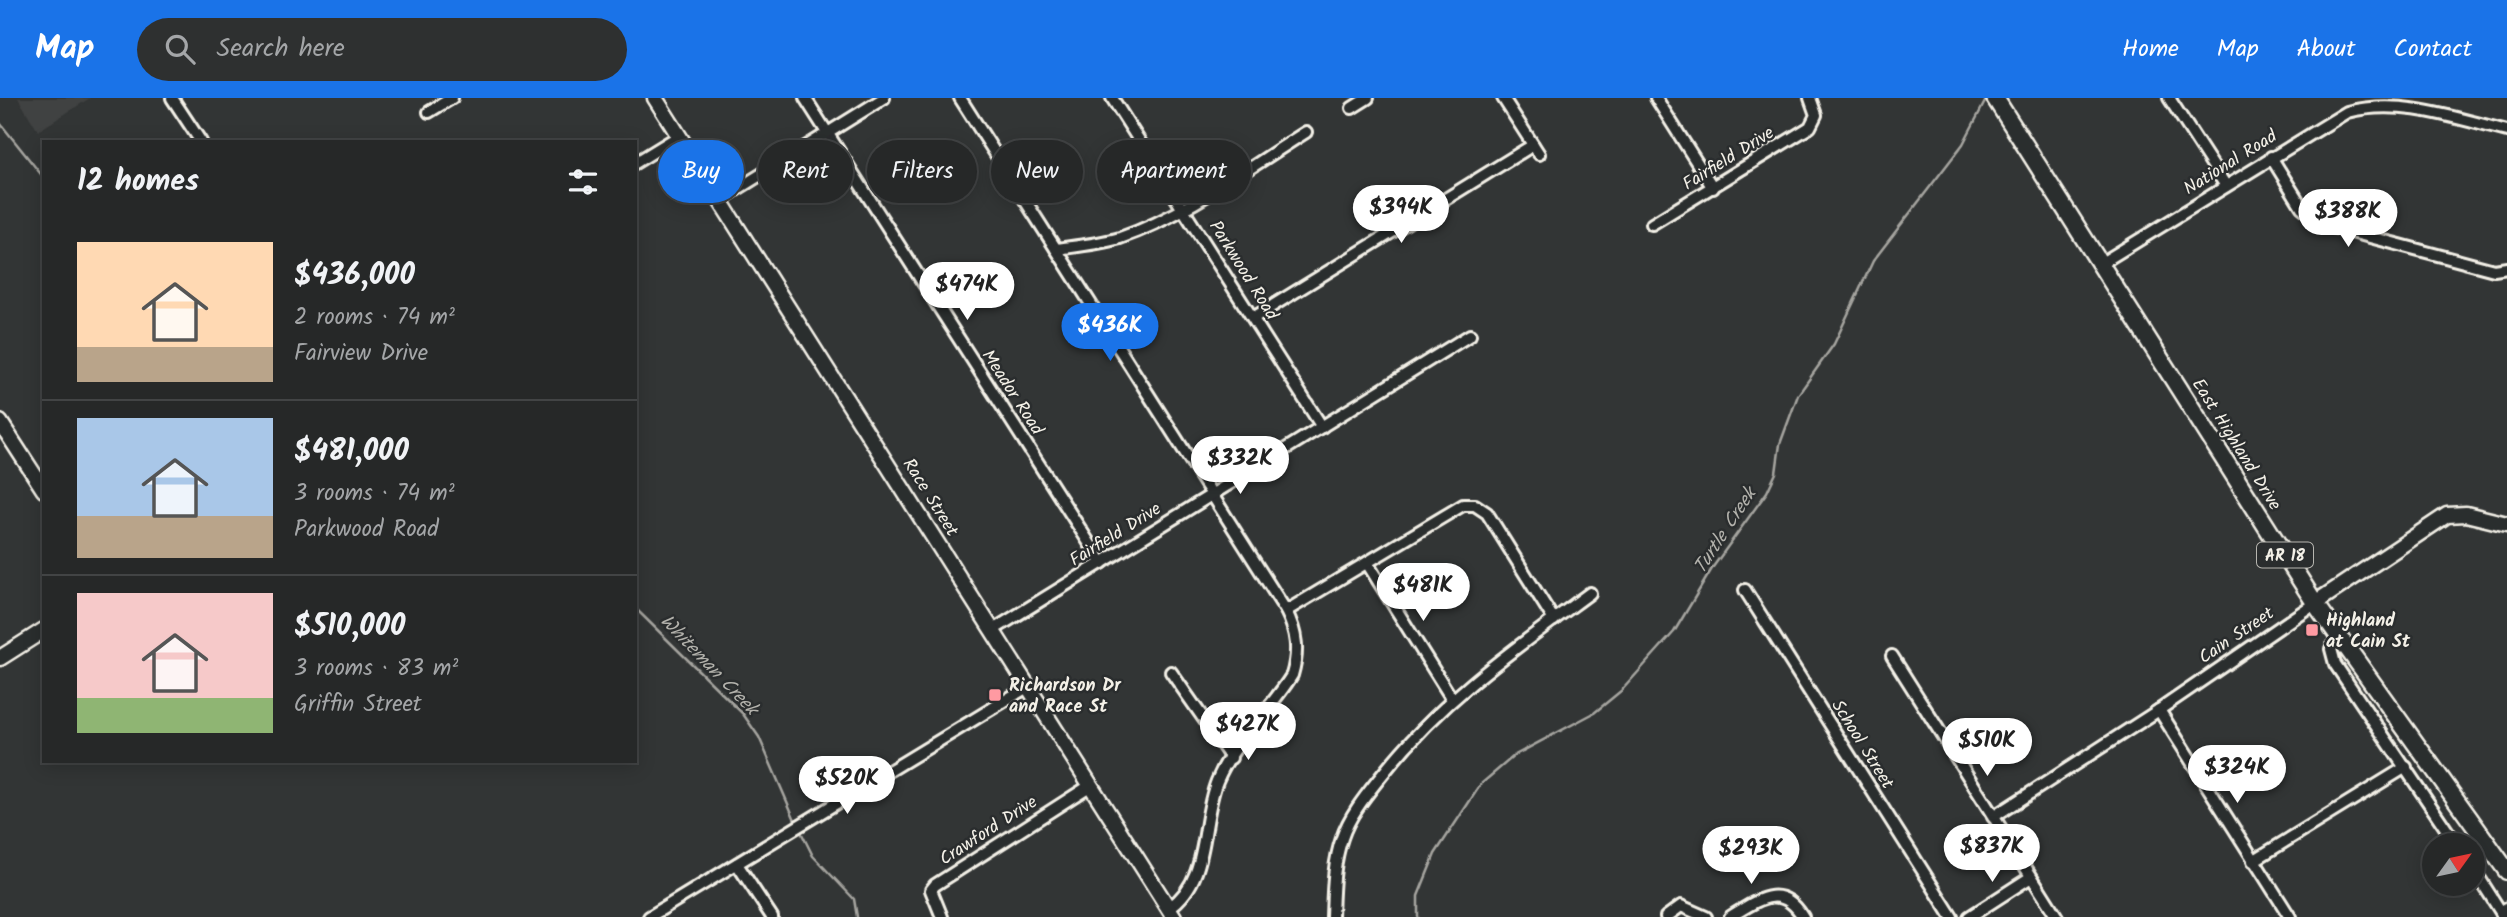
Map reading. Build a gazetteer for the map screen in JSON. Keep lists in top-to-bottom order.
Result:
{
  "streets": {
    "main road": ["East Highland Drive", "AR 18"],
    "street": [
      "Fairfield Drive",
      "National Road",
      "Parkwood Road",
      "Meador Road",
      "Race Street",
      "Cain Street",
      "School Street",
      "Crawford Drive"
    ]
  },
  "crossings": [
    ["Fairfield Drive", "Parkwood Road"],
    ["Fairfield Drive", "Meador Road"],
    ["Fairfield Drive", "Race Street"],
    ["National Road", "East Highland Drive"],
    ["East Highland Drive", "Cain Street"],
    ["Race Street", "Crawford Drive"]
  ],
  "water": ["Turtle Creek", "Whiteman Creek"],
  "places": {
    "transit": ["Highland at Cain St", "Richardson Dr and Race St"]
  },
  "north": "top right",
  "page": {
    "header": "Map",
    "search": "Search here",
    "nav": [
      "Home",
      "Map",
      "About",
      "Contact"
    ],
    "chip": [
      "Buy",
      "Rent",
      "Filters",
      "New",
      "Apartment"
    ],
    "heading": "12 homes",
    "price": [
      "$394K",
      "$388K",
      "$474K",
      "$436K",
      "$332K",
      "$481K",
      "$427K",
      "$510K",
      "$324K",
      "$520K",
      "$837K",
      "$293K"
    ],
    "list": [
      {
        "name": "$436,000",
        "note": "2 rooms · 74 m² · Fairview Drive"
      },
      {
        "name": "$481,000",
        "note": "3 rooms · 74 m² · Parkwood Road"
      },
      {
        "name": "$510,000",
        "note": "3 rooms · 83 m² · Griffin Street"
      }
    ]
  }
}
